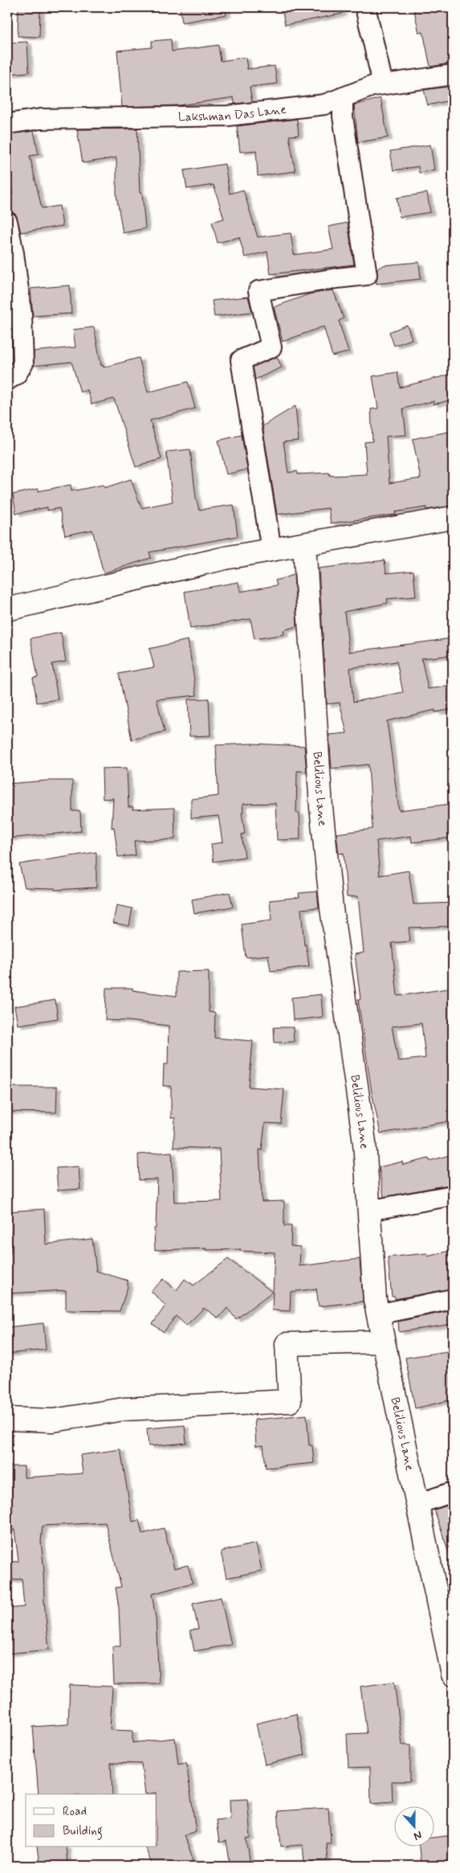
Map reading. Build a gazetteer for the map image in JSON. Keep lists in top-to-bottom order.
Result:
{
  "streets": {
    "street": ["Lakshman Das Lane", "Belilious Lane"]
  },
  "legend": ["Road", "Building"],
  "north": "bottom"
}
